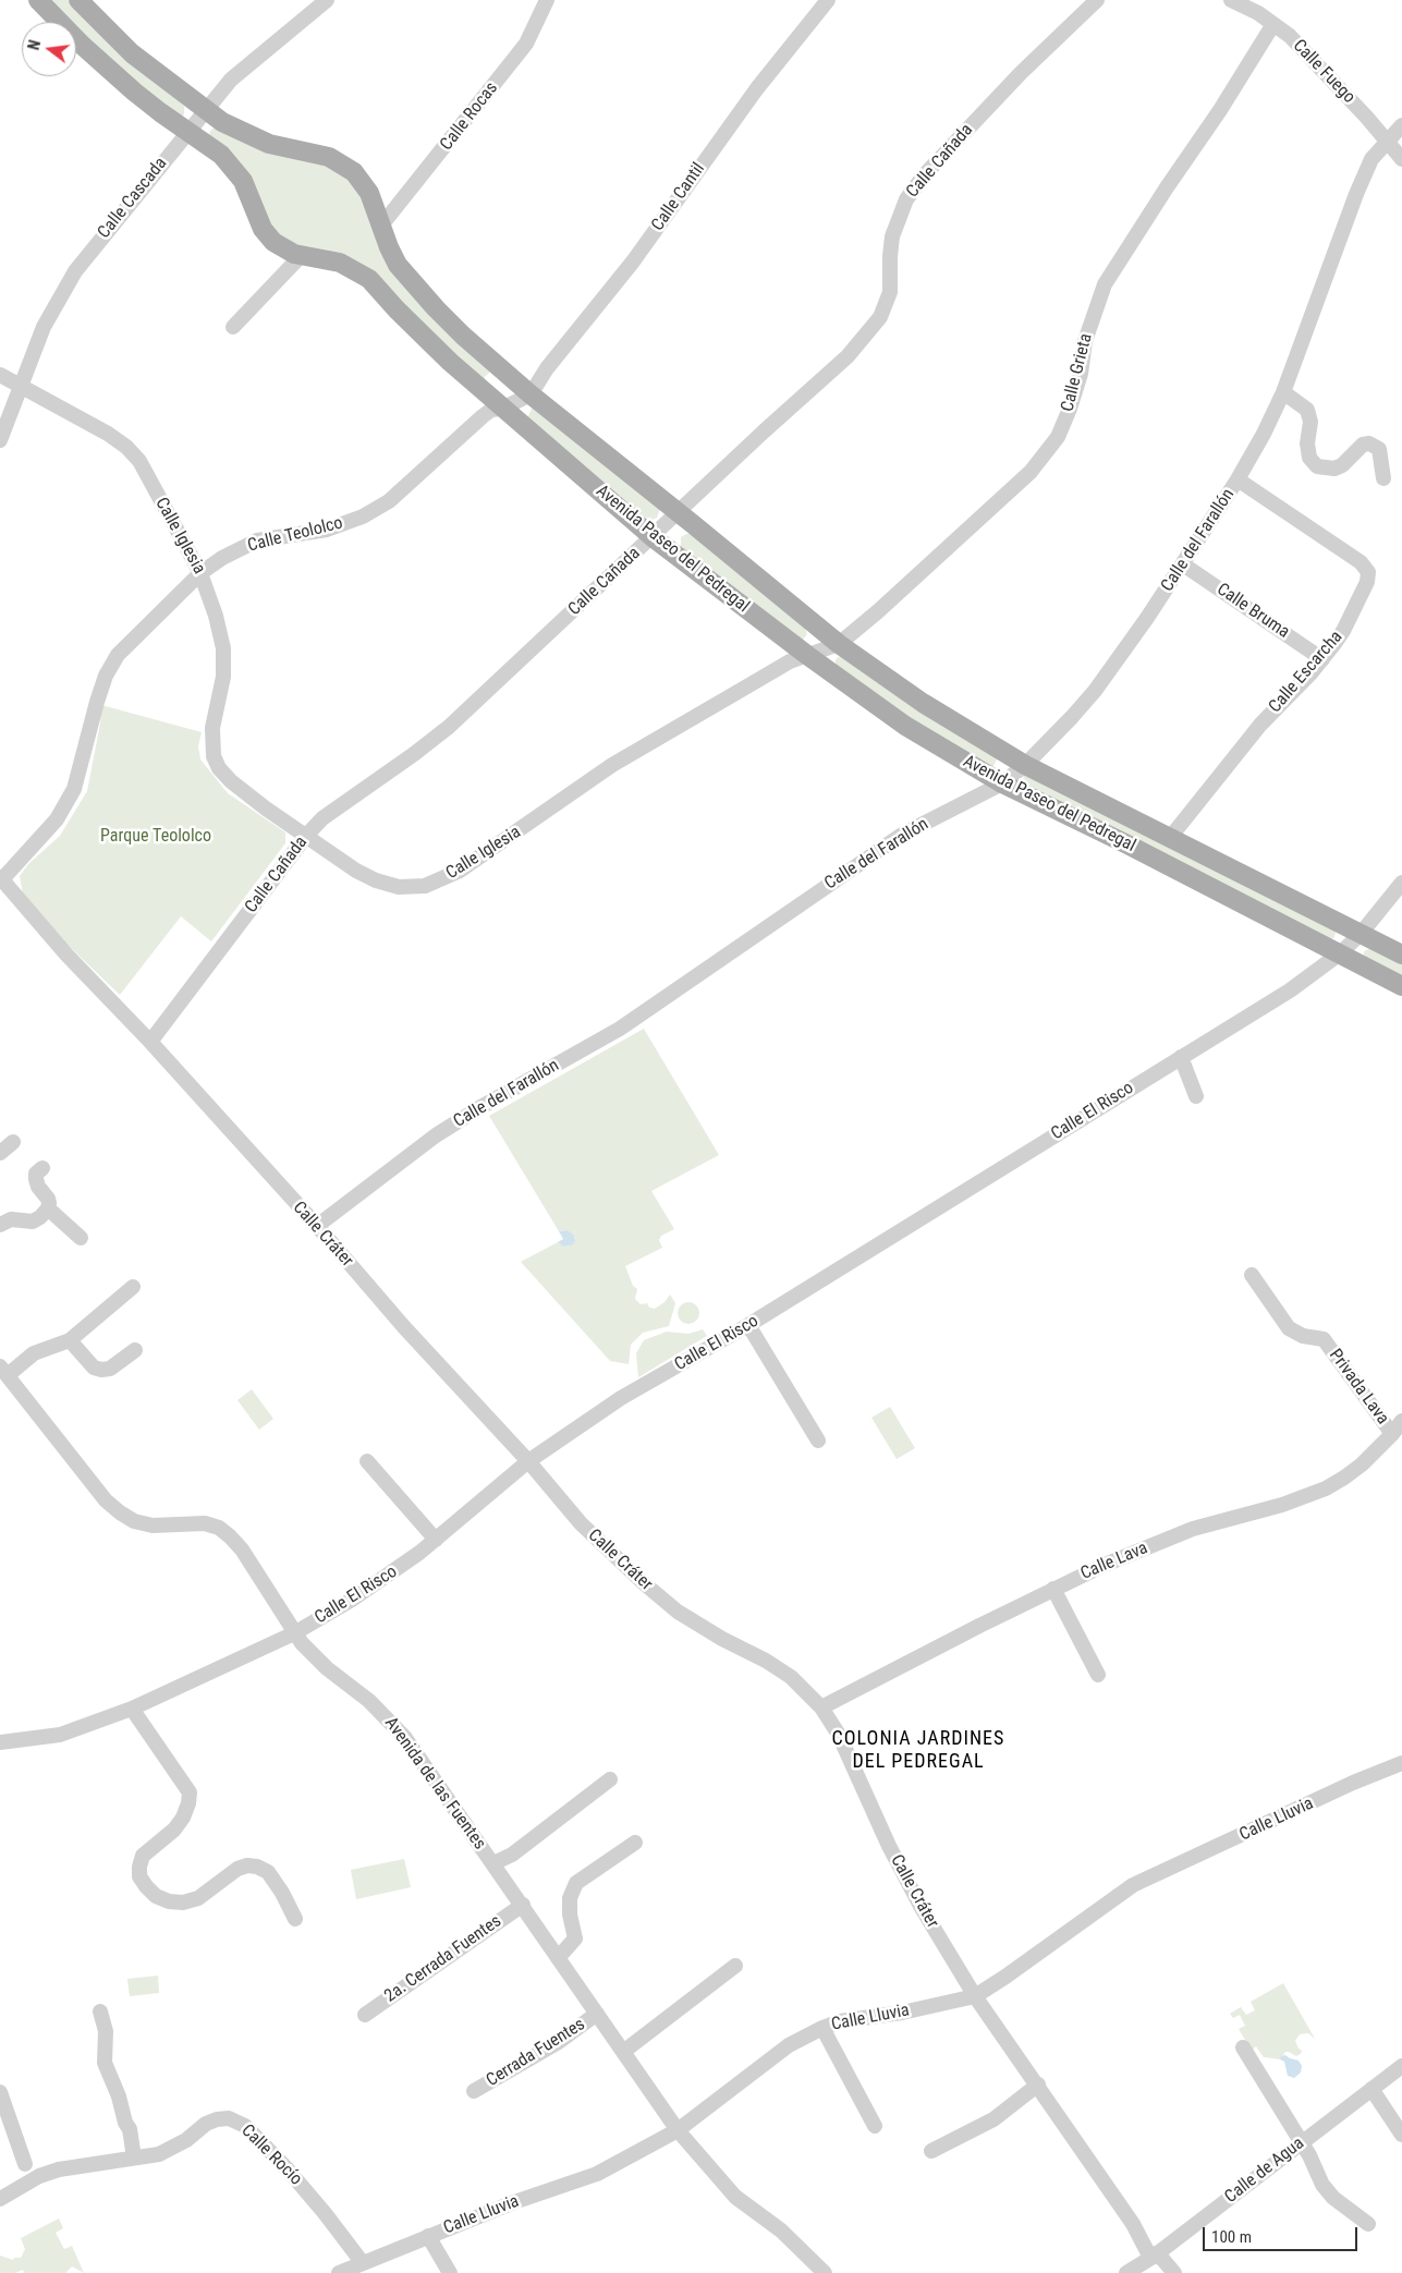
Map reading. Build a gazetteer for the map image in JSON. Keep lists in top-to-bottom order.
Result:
{
  "streets": {
    "main road": ["Avenida Paseo del Pedregal"],
    "street": [
      "Calle Fuego",
      "Calle Rocas",
      "Calle Cañada",
      "Calle Cantil",
      "Calle Cascada",
      "Calle Grieta",
      "Calle Teololco",
      "Calle Iglesia",
      "Calle del Farallón",
      "Calle Bruma",
      "Calle Escarcha",
      "Calle El Risco",
      "Calle Cráter",
      "Privada Lava",
      "Calle Lava",
      "Avenida de las Fuentes",
      "Calle Lluvia",
      "2a. Cerrada Fuentes",
      "Cerrada Fuentes",
      "Calle Rocío",
      "Calle de Agua"
    ]
  },
  "crossings": [
    ["Calle Fuego", "Calle Grieta"],
    ["Calle Fuego", "Calle del Farallón"],
    ["Calle Rocas", "Avenida Paseo del Pedregal"],
    ["Calle Cañada", "Calle Iglesia"],
    ["Calle Cañada", "Avenida Paseo del Pedregal"],
    ["Calle Cañada", "Calle Cráter"],
    ["Calle Cantil", "Calle Teololco"],
    ["Calle Cantil", "Avenida Paseo del Pedregal"],
    ["Calle Cascada", "Calle Iglesia"],
    ["Calle Cascada", "Avenida Paseo del Pedregal"],
    ["Calle Grieta", "Calle Iglesia"],
    ["Calle Grieta", "Avenida Paseo del Pedregal"],
    ["Calle Teololco", "Calle Iglesia"],
    ["Calle Teololco", "Avenida Paseo del Pedregal"],
    ["Calle Teololco", "Calle Cráter"],
    ["Calle Iglesia", "Avenida Paseo del Pedregal"],
    ["Calle del Farallón", "Avenida Paseo del Pedregal"],
    ["Calle del Farallón", "Calle Bruma"],
    ["Calle del Farallón", "Calle Escarcha"],
    ["Calle del Farallón", "Calle Cráter"],
    ["Avenida Paseo del Pedregal", "Calle Escarcha"],
    ["Avenida Paseo del Pedregal", "Calle El Risco"],
    ["Calle Bruma", "Calle Escarcha"],
    ["Calle El Risco", "Calle Cráter"],
    ["Calle El Risco", "Avenida de las Fuentes"],
    ["Calle Cráter", "Calle Lava"],
    ["Calle Cráter", "Calle Lluvia"],
    ["Calle Cráter", "Calle de Agua"],
    ["Privada Lava", "Calle Lava"],
    ["Avenida de las Fuentes", "Calle Lluvia"],
    ["Avenida de las Fuentes", "2a. Cerrada Fuentes"],
    ["Avenida de las Fuentes", "Cerrada Fuentes"],
    ["Calle Lluvia", "Calle Rocío"]
  ],
  "districts": ["COLONIA JARDINES DEL PEDREGAL"],
  "parks": ["Parque Teololco"],
  "scale_bar": "100 m",
  "north": "left"
}
